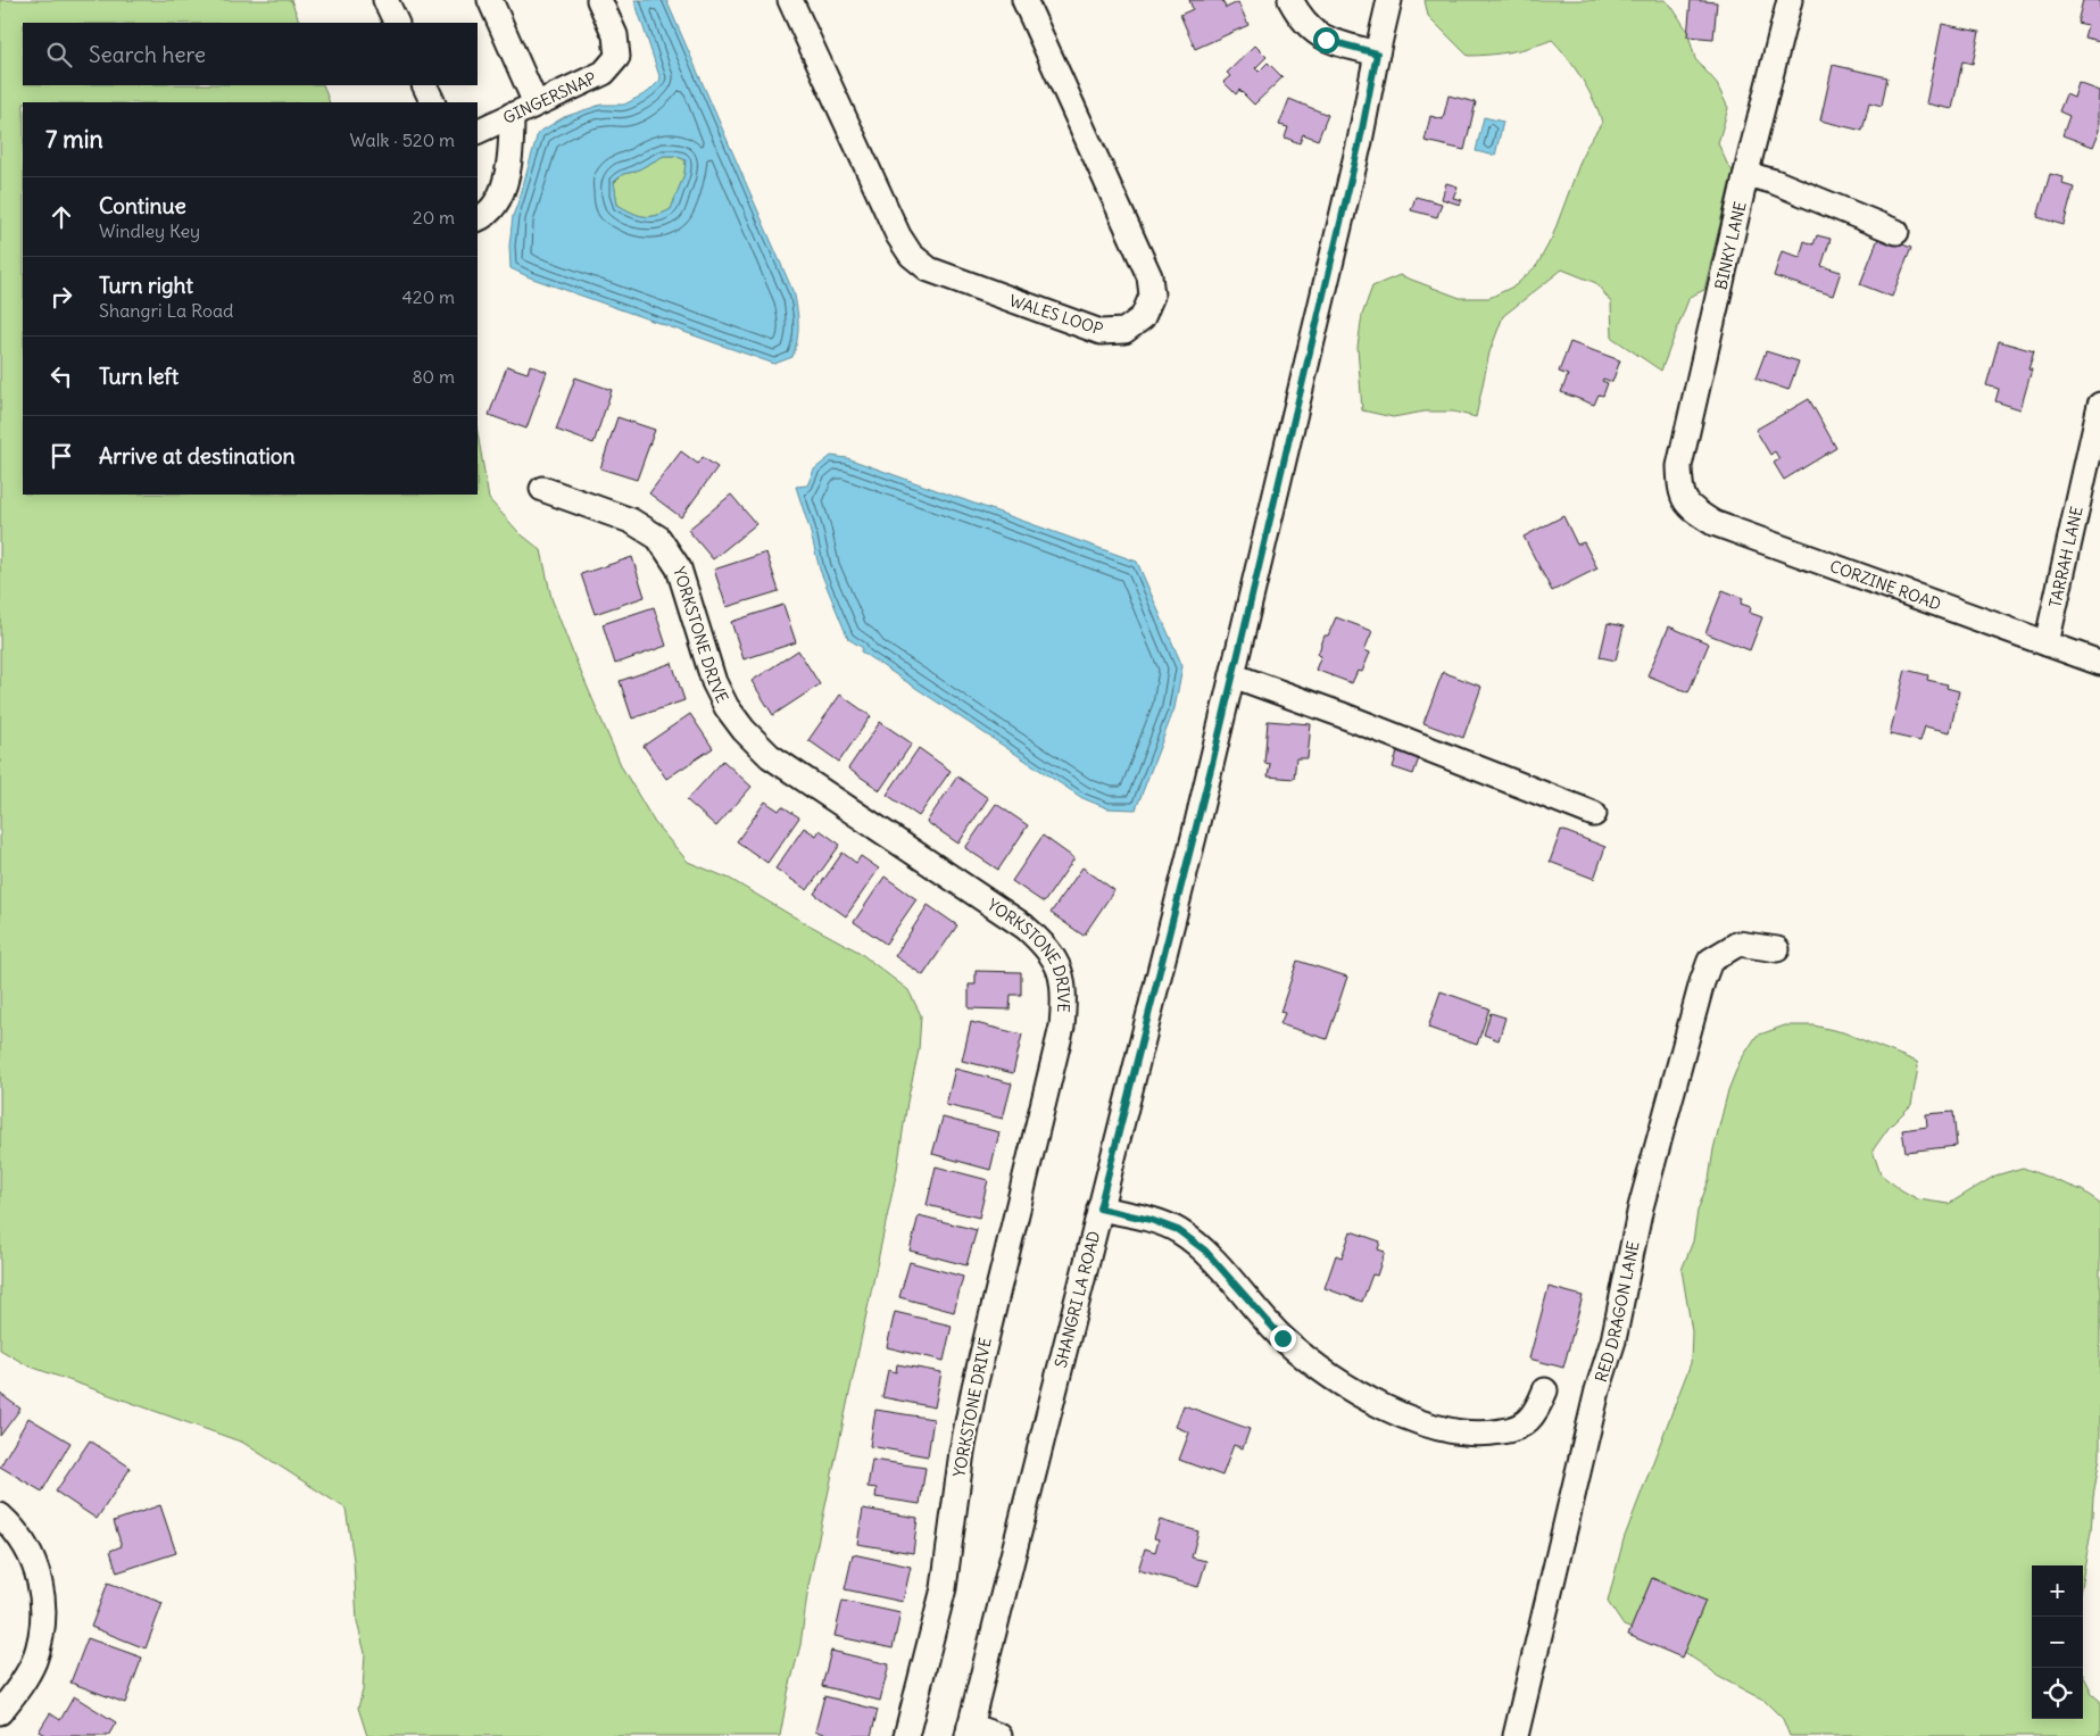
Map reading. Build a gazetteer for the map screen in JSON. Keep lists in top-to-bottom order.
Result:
{
  "streets": {
    "street": [
      "GINGERSNAP",
      "BINKY LANE",
      "WALES LOOP",
      "TARRAH LANE",
      "CORZINE ROAD",
      "YORKSTONE DRIVE",
      "SHANGRI LA ROAD",
      "RED DRAGON LANE"
    ]
  },
  "crossings": [
    ["BINKY LANE", "CORZINE ROAD"],
    ["TARRAH LANE", "CORZINE ROAD"]
  ],
  "page": {
    "search": "Search here",
    "heading": ["7 min", "Walk · 520 m"],
    "list": [
      ["Continue", "Windley Key", "20 m"],
      ["Turn right", "Shangri La Road", "420 m"],
      ["Turn left", "80 m"],
      "Arrive at destination"
    ],
    "map_buttons": ["+", "−"]
  }
}
